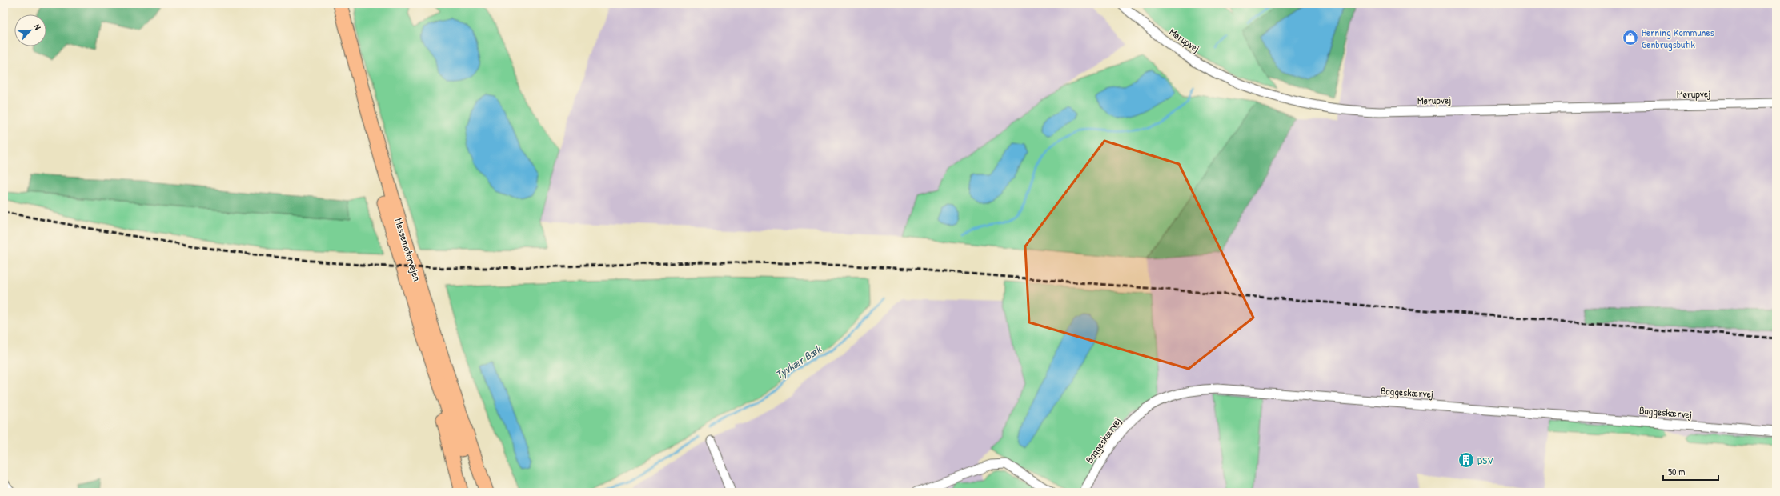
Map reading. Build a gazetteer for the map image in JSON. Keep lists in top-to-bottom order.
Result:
{
  "streets": {
    "highway": ["Messemotorvejen"],
    "street": ["Mørupvej", "Baggeskærvej"]
  },
  "water": ["Tyvkær Bæk"],
  "places": {
    "shop": ["Herning Kommunes Genbrugsbutik"],
    "building": ["DSV"]
  },
  "scale_bar": "50 m",
  "north": "top right"
}
